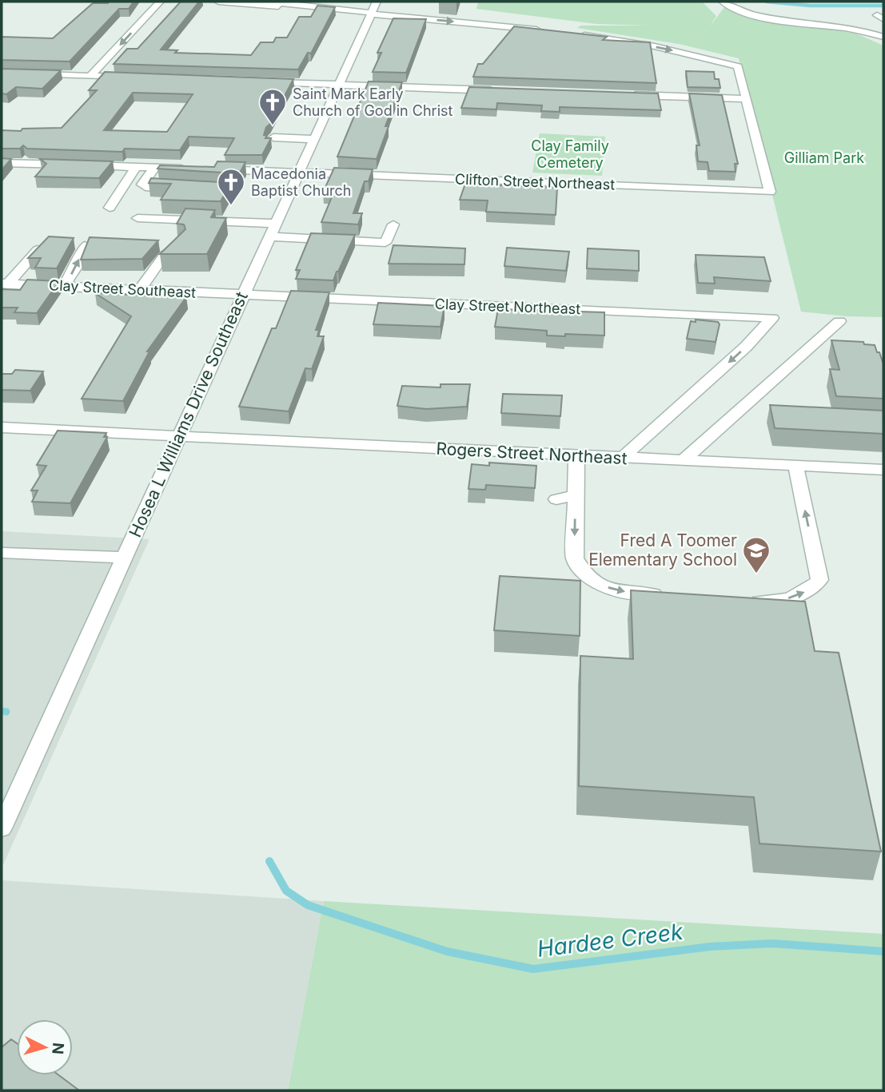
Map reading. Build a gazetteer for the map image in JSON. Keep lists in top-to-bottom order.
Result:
{
  "streets": {
    "street": [
      "Clifton Street Northeast",
      "Clay Street Southeast",
      "Clay Street Northeast",
      "Hosea L Williams Drive Southeast",
      "Rogers Street Northeast"
    ]
  },
  "crossings": [
    ["Clifton Street Northeast", "Hosea L Williams Drive Southeast"],
    ["Clay Street Southeast", "Clay Street Northeast"],
    ["Clay Street Southeast", "Hosea L Williams Drive Southeast"],
    ["Clay Street Northeast", "Hosea L Williams Drive Southeast"],
    ["Clay Street Northeast", "Rogers Street Northeast"],
    ["Hosea L Williams Drive Southeast", "Rogers Street Northeast"]
  ],
  "water": ["Hardee Creek"],
  "parks": ["Clay Family Cemetery", "Gilliam Park"],
  "places": {
    "church": ["Saint Mark Early Church of God in Christ", "Macedonia Baptist Church"],
    "school or university": ["Fred A Toomer Elementary School"]
  },
  "north": "right"
}
